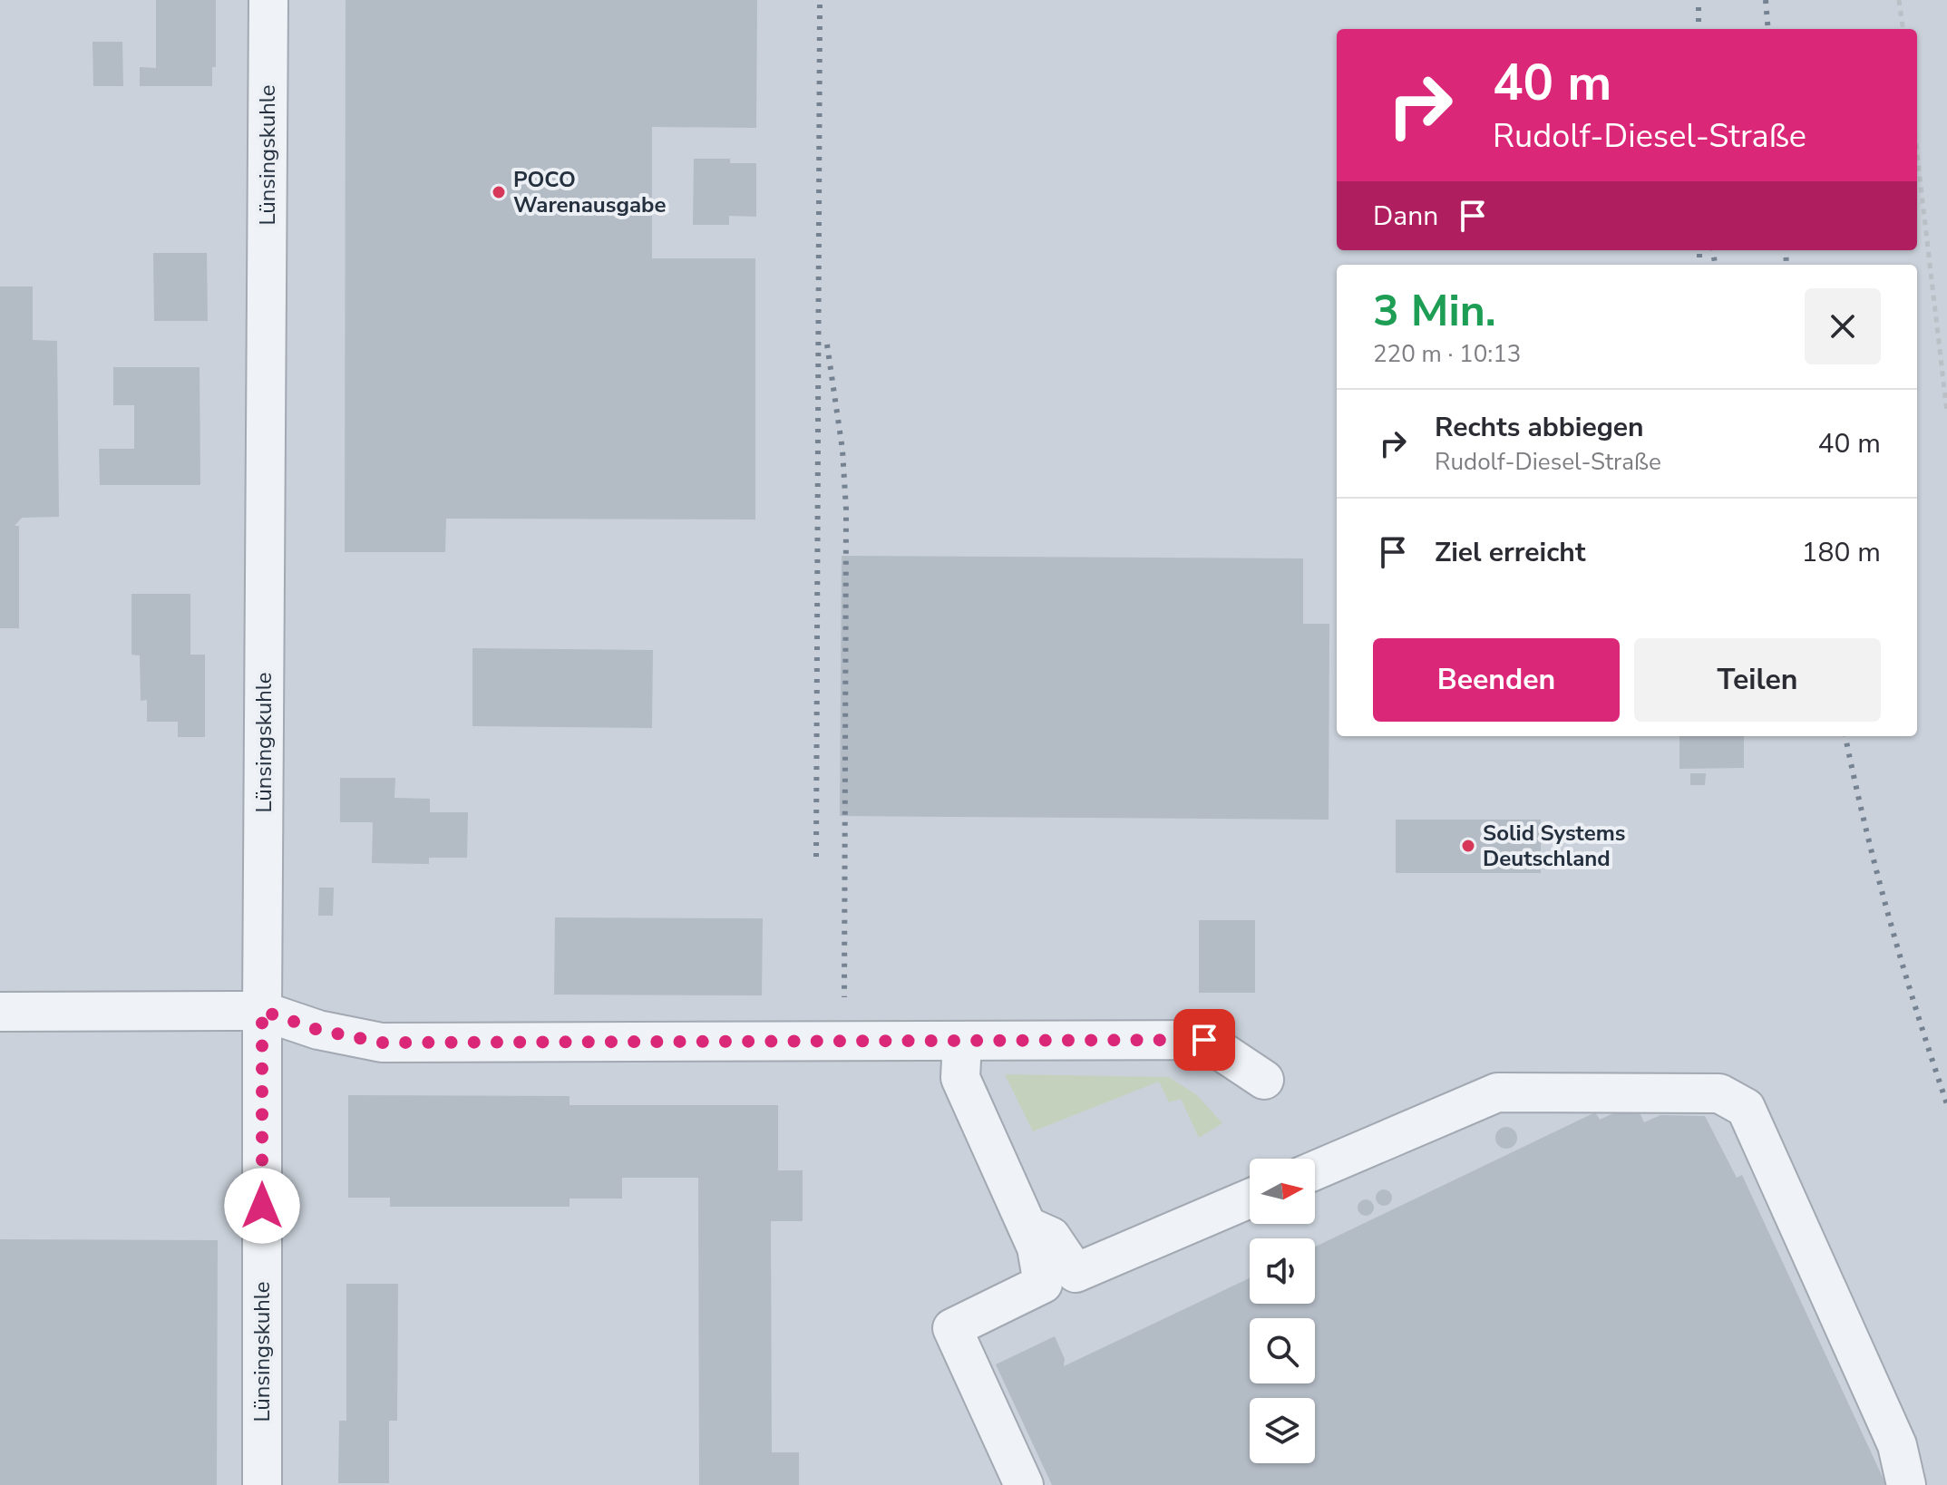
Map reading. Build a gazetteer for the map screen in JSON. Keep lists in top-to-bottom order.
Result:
{
  "streets": {
    "street": ["Lünsingskuhle"]
  },
  "places": ["POCO Warenausgabe", "Solid Systems Deutschland"],
  "north": "right",
  "page": {
    "turn": ["40 m", "Rudolf-Diesel-Straße"],
    "then": "Dann",
    "heading": ["3 Min.", "220 m · 10:13"],
    "list": [
      {
        "name": "Rechts abbiegen",
        "note": "Rudolf-Diesel-Straße",
        "value": "40 m"
      },
      {
        "name": "Ziel erreicht",
        "value": "180 m"
      }
    ],
    "buttons": ["Beenden", "Teilen"]
  }
}
